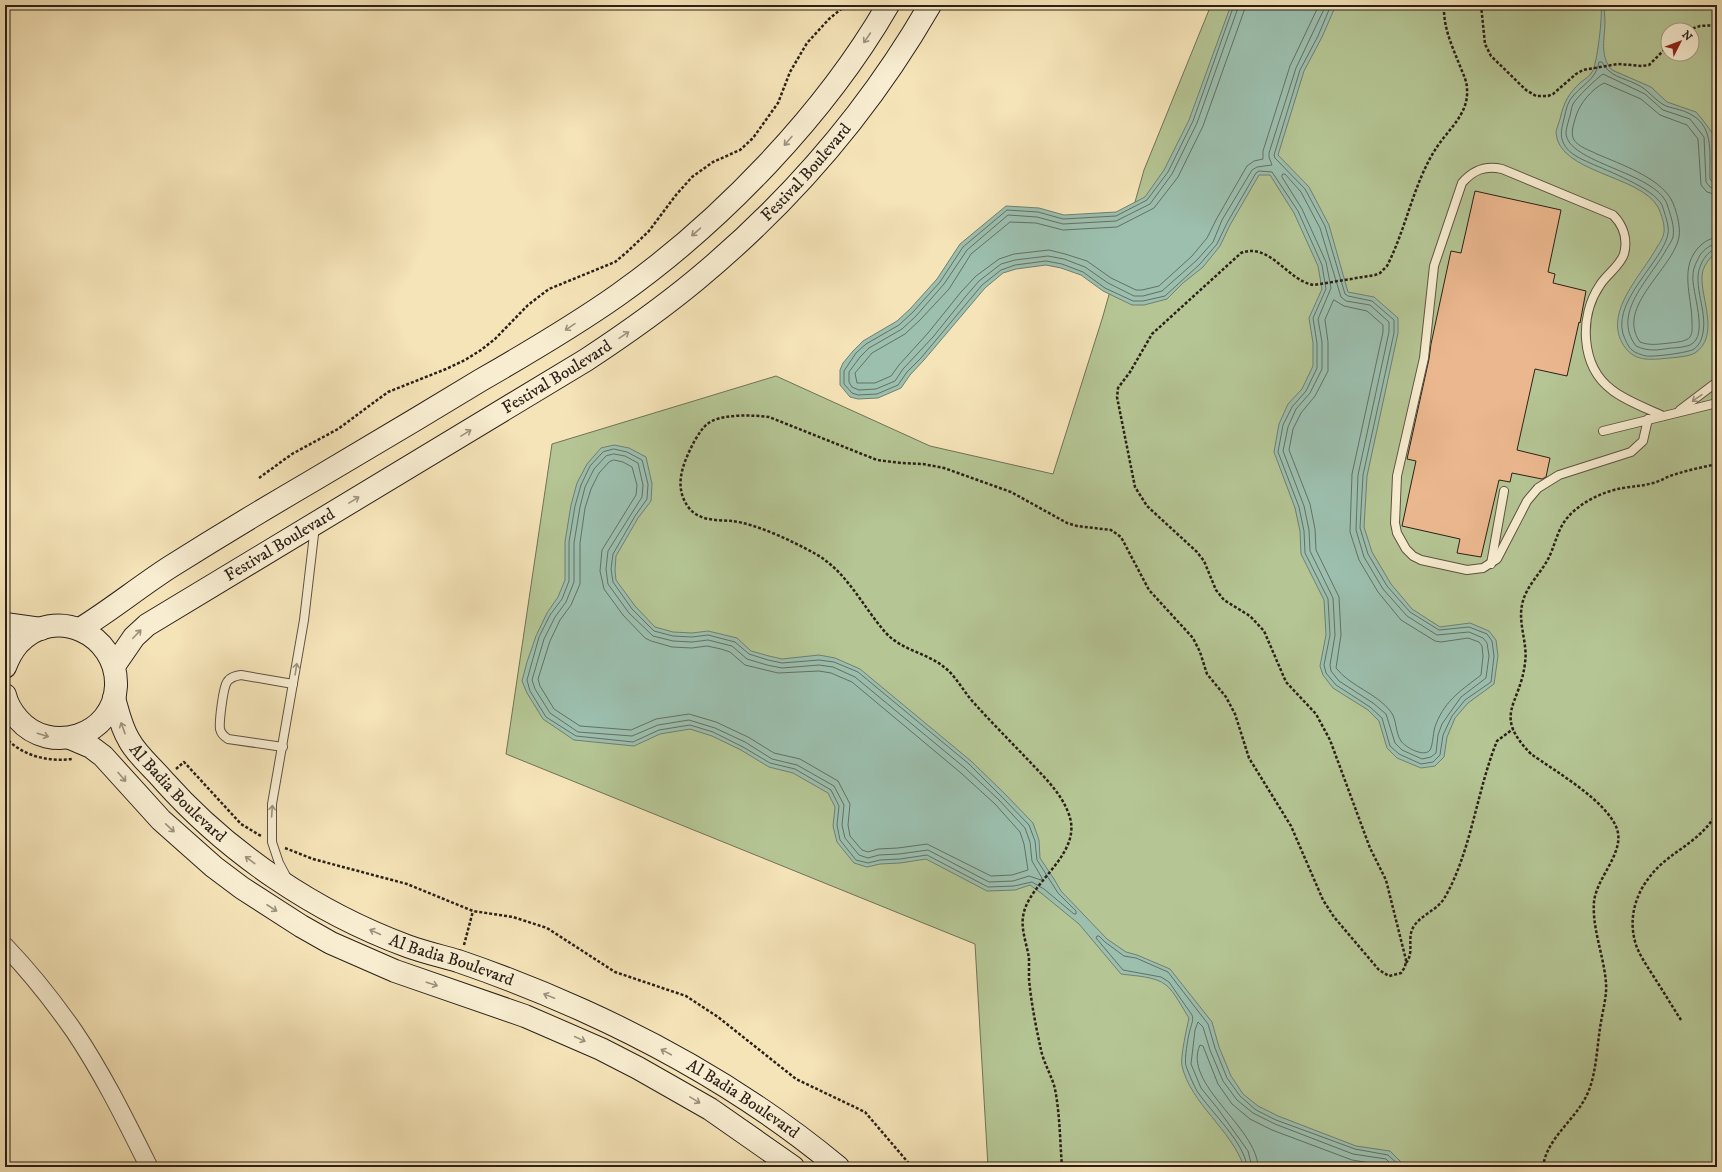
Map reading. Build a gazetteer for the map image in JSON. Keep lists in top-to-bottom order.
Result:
{
  "streets": {
    "street": ["Festival Boulevard", "Al Badia Boulevard"]
  },
  "north": "top right"
}
